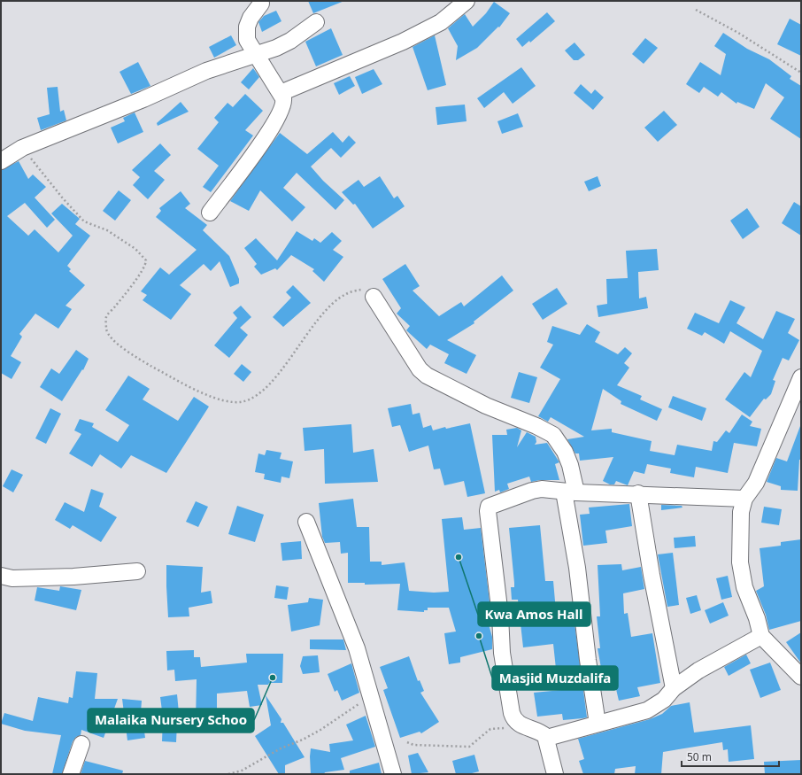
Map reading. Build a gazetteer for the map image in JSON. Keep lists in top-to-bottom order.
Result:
{
  "places": ["Kwa Amos Hall", "Masjid Muzdalifa", "Malaika Nursery Schoo"],
  "scale_bar": "50 m"
}
